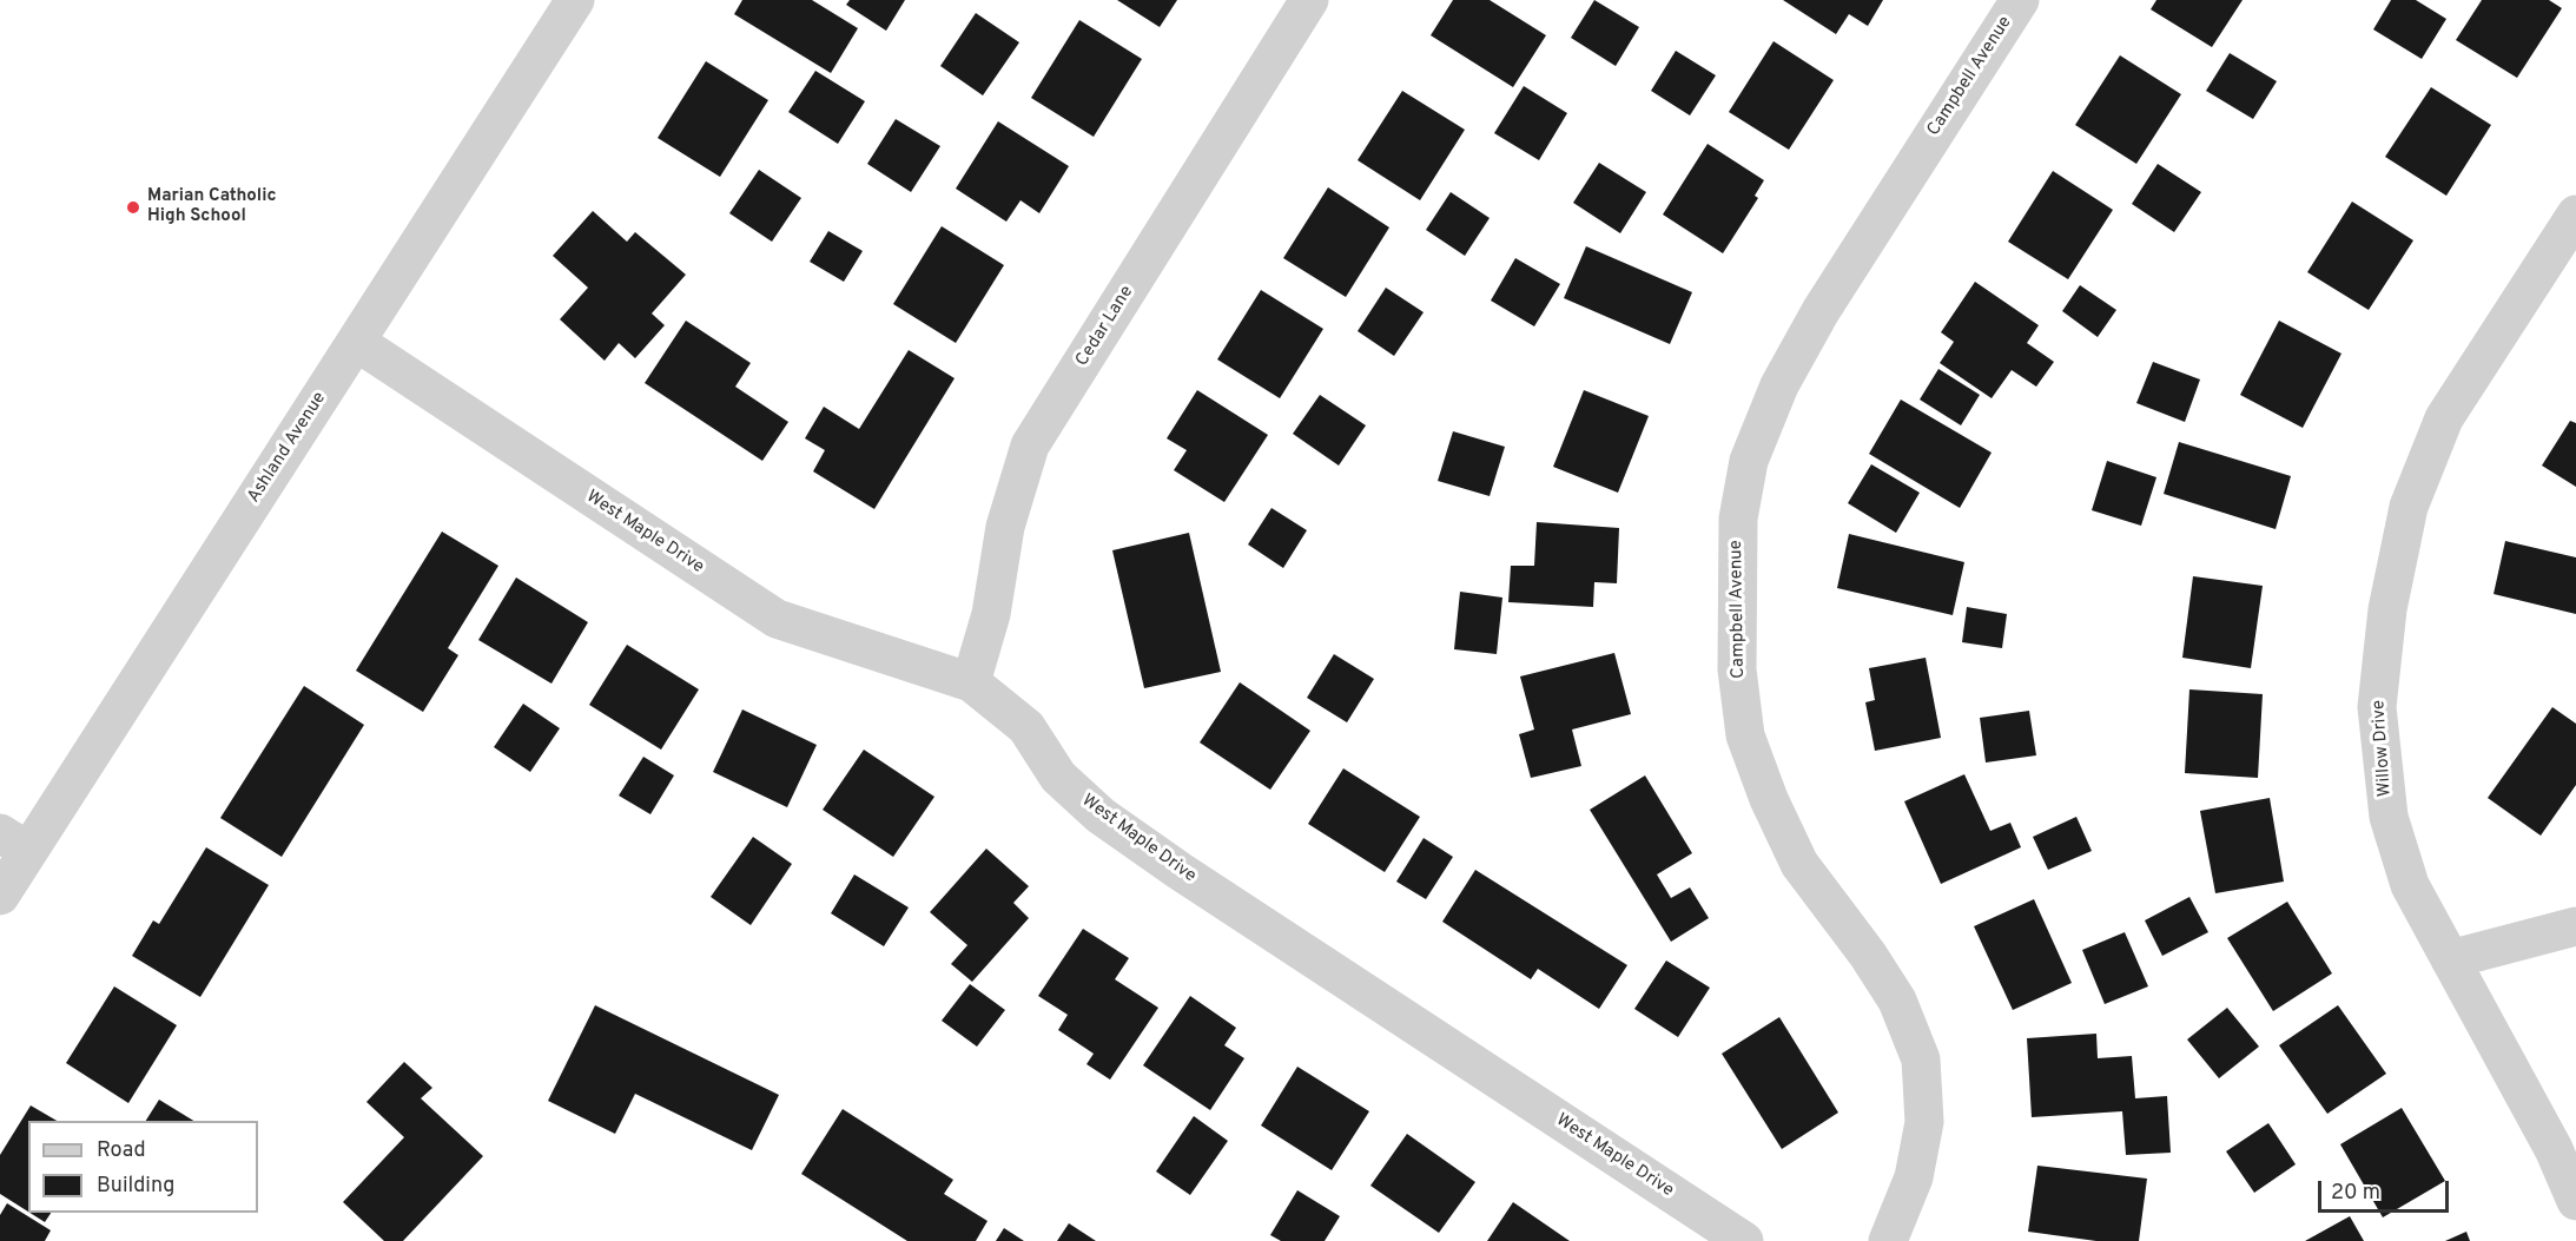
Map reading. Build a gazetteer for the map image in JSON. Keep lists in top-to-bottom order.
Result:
{
  "streets": {
    "street": [
      "Campbell Avenue",
      "Cedar Lane",
      "Ashland Avenue",
      "West Maple Drive",
      "Willow Drive"
    ]
  },
  "crossings": [
    ["Cedar Lane", "West Maple Drive"],
    ["Ashland Avenue", "West Maple Drive"]
  ],
  "places": ["Marian Catholic High School"],
  "legend": ["Road", "Building"],
  "scale_bar": "20 m"
}
